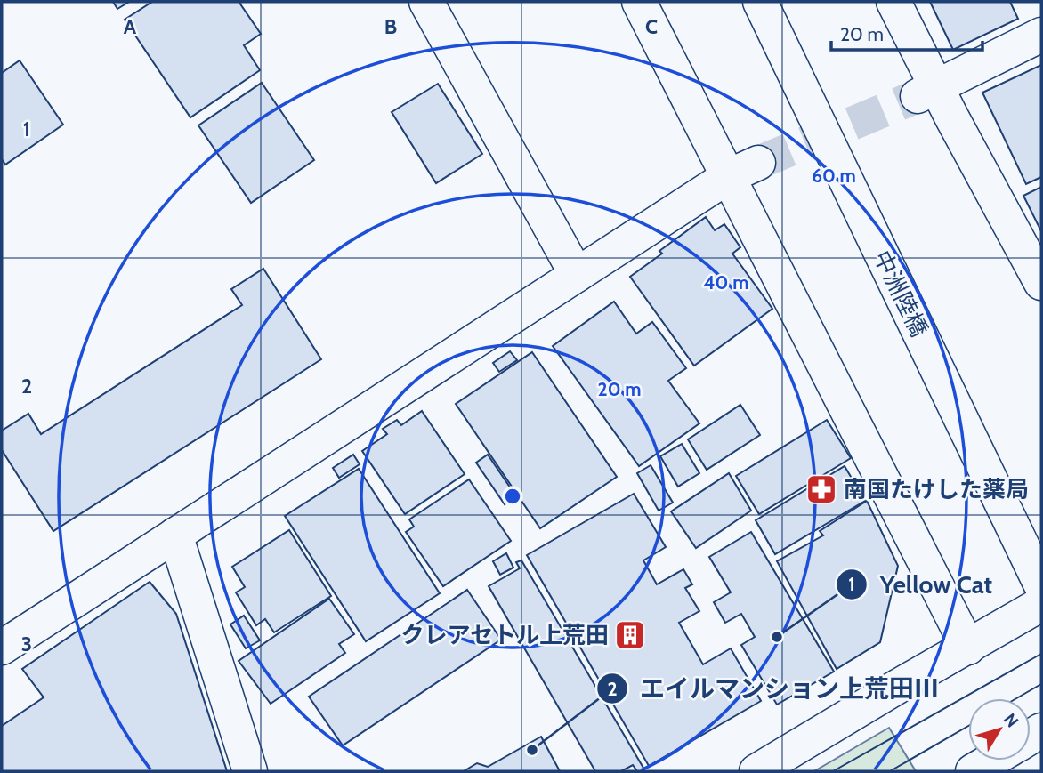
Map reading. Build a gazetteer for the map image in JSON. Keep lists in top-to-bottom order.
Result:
{
  "streets": {
    "street": ["中洲陸橋"]
  },
  "places": {
    "pharmacy": ["南国たけした薬局"],
    "building": ["クレアセトル上荒田"],
    "other": ["Yellow Cat", "エイルマンション上荒田Ⅲ"]
  },
  "scale_bar": "20 m",
  "north": "top right",
  "grid": {
    "columns": ["A", "B", "C"],
    "rows": ["1", "2", "3"]
  },
  "rings": ["60 m", "40 m", "20 m"]
}
